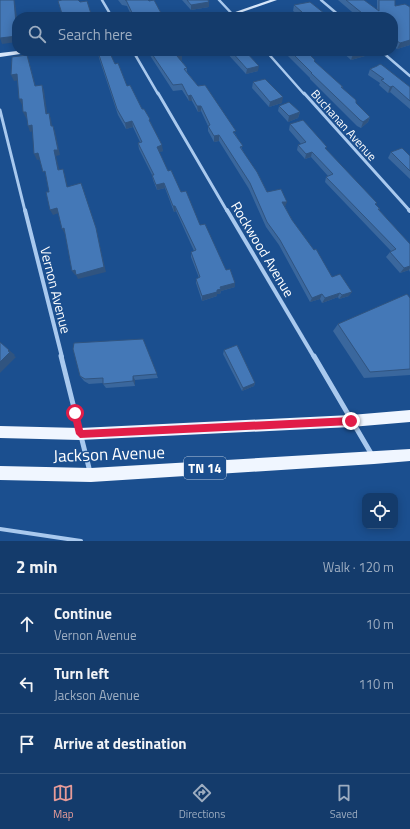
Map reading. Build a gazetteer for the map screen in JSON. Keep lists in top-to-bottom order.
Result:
{
  "streets": {
    "main road": ["Jackson Avenue", "TN 14"],
    "street": ["Buchanan Avenue", "Rockwood Avenue", "Vernon Avenue"]
  },
  "crossings": [
    ["Rockwood Avenue", "Jackson Avenue"],
    ["Vernon Avenue", "Jackson Avenue"]
  ],
  "page": {
    "search": "Search here",
    "heading": ["2 min", "Walk · 120 m"],
    "list": [
      ["Continue", "Vernon Avenue", "10 m"],
      ["Turn left", "Jackson Avenue", "110 m"],
      "Arrive at destination"
    ],
    "nav": ["Map", "Directions", "Saved"]
  }
}
